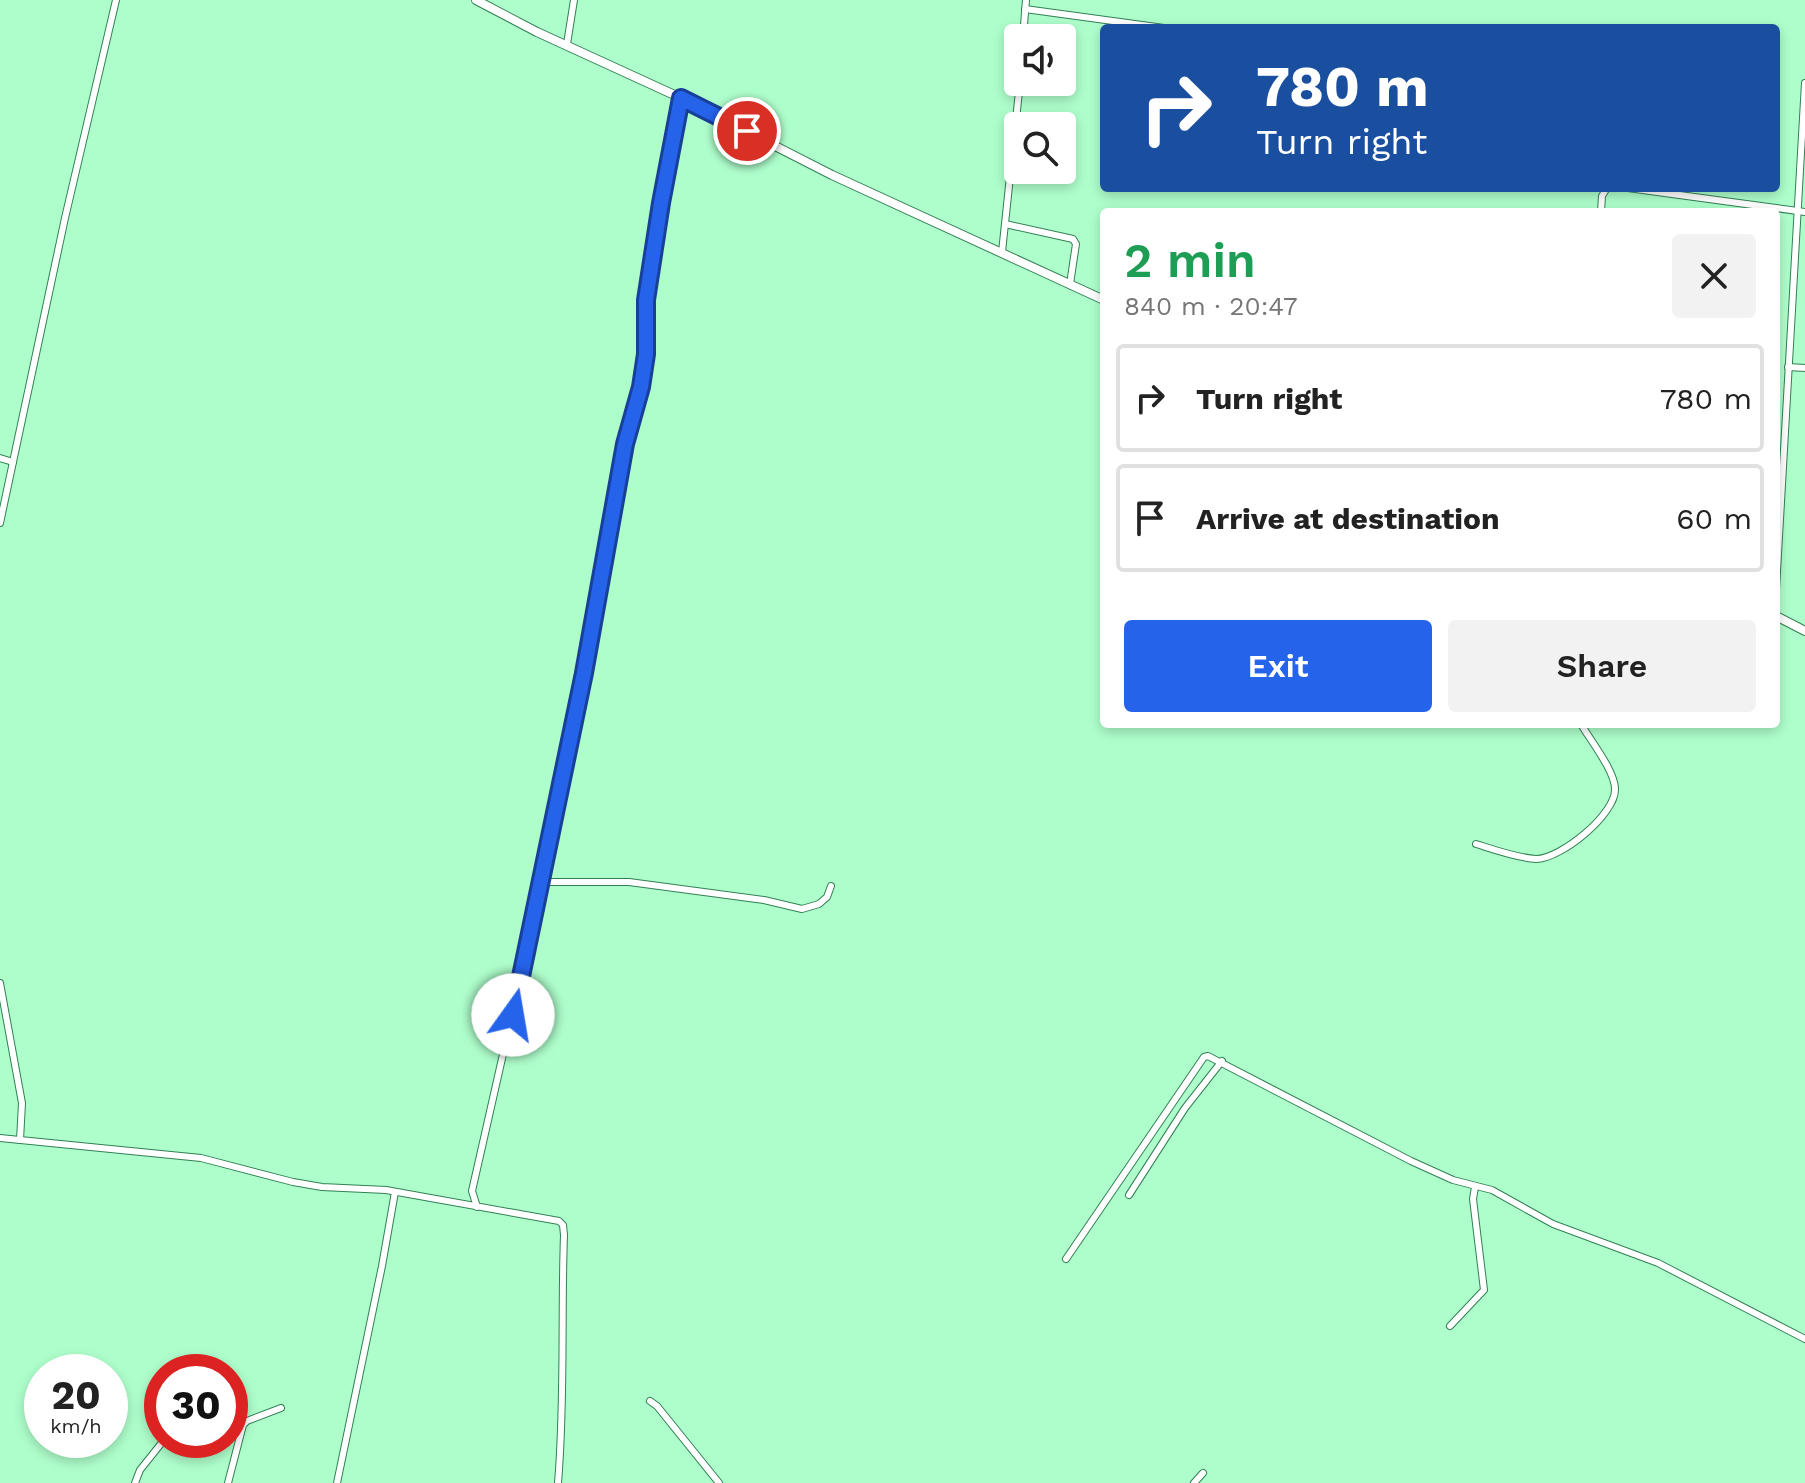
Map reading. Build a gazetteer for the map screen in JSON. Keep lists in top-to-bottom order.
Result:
{
  "page": {
    "turn": ["780 m", "Turn right"],
    "heading": ["2 min", "840 m · 20:47"],
    "list": [
      {
        "name": "Turn right",
        "value": "780 m"
      },
      {
        "name": "Arrive at destination",
        "value": "60 m"
      }
    ],
    "buttons": ["Exit", "Share"],
    "speed": "20 km/h",
    "limit": "30"
  }
}
